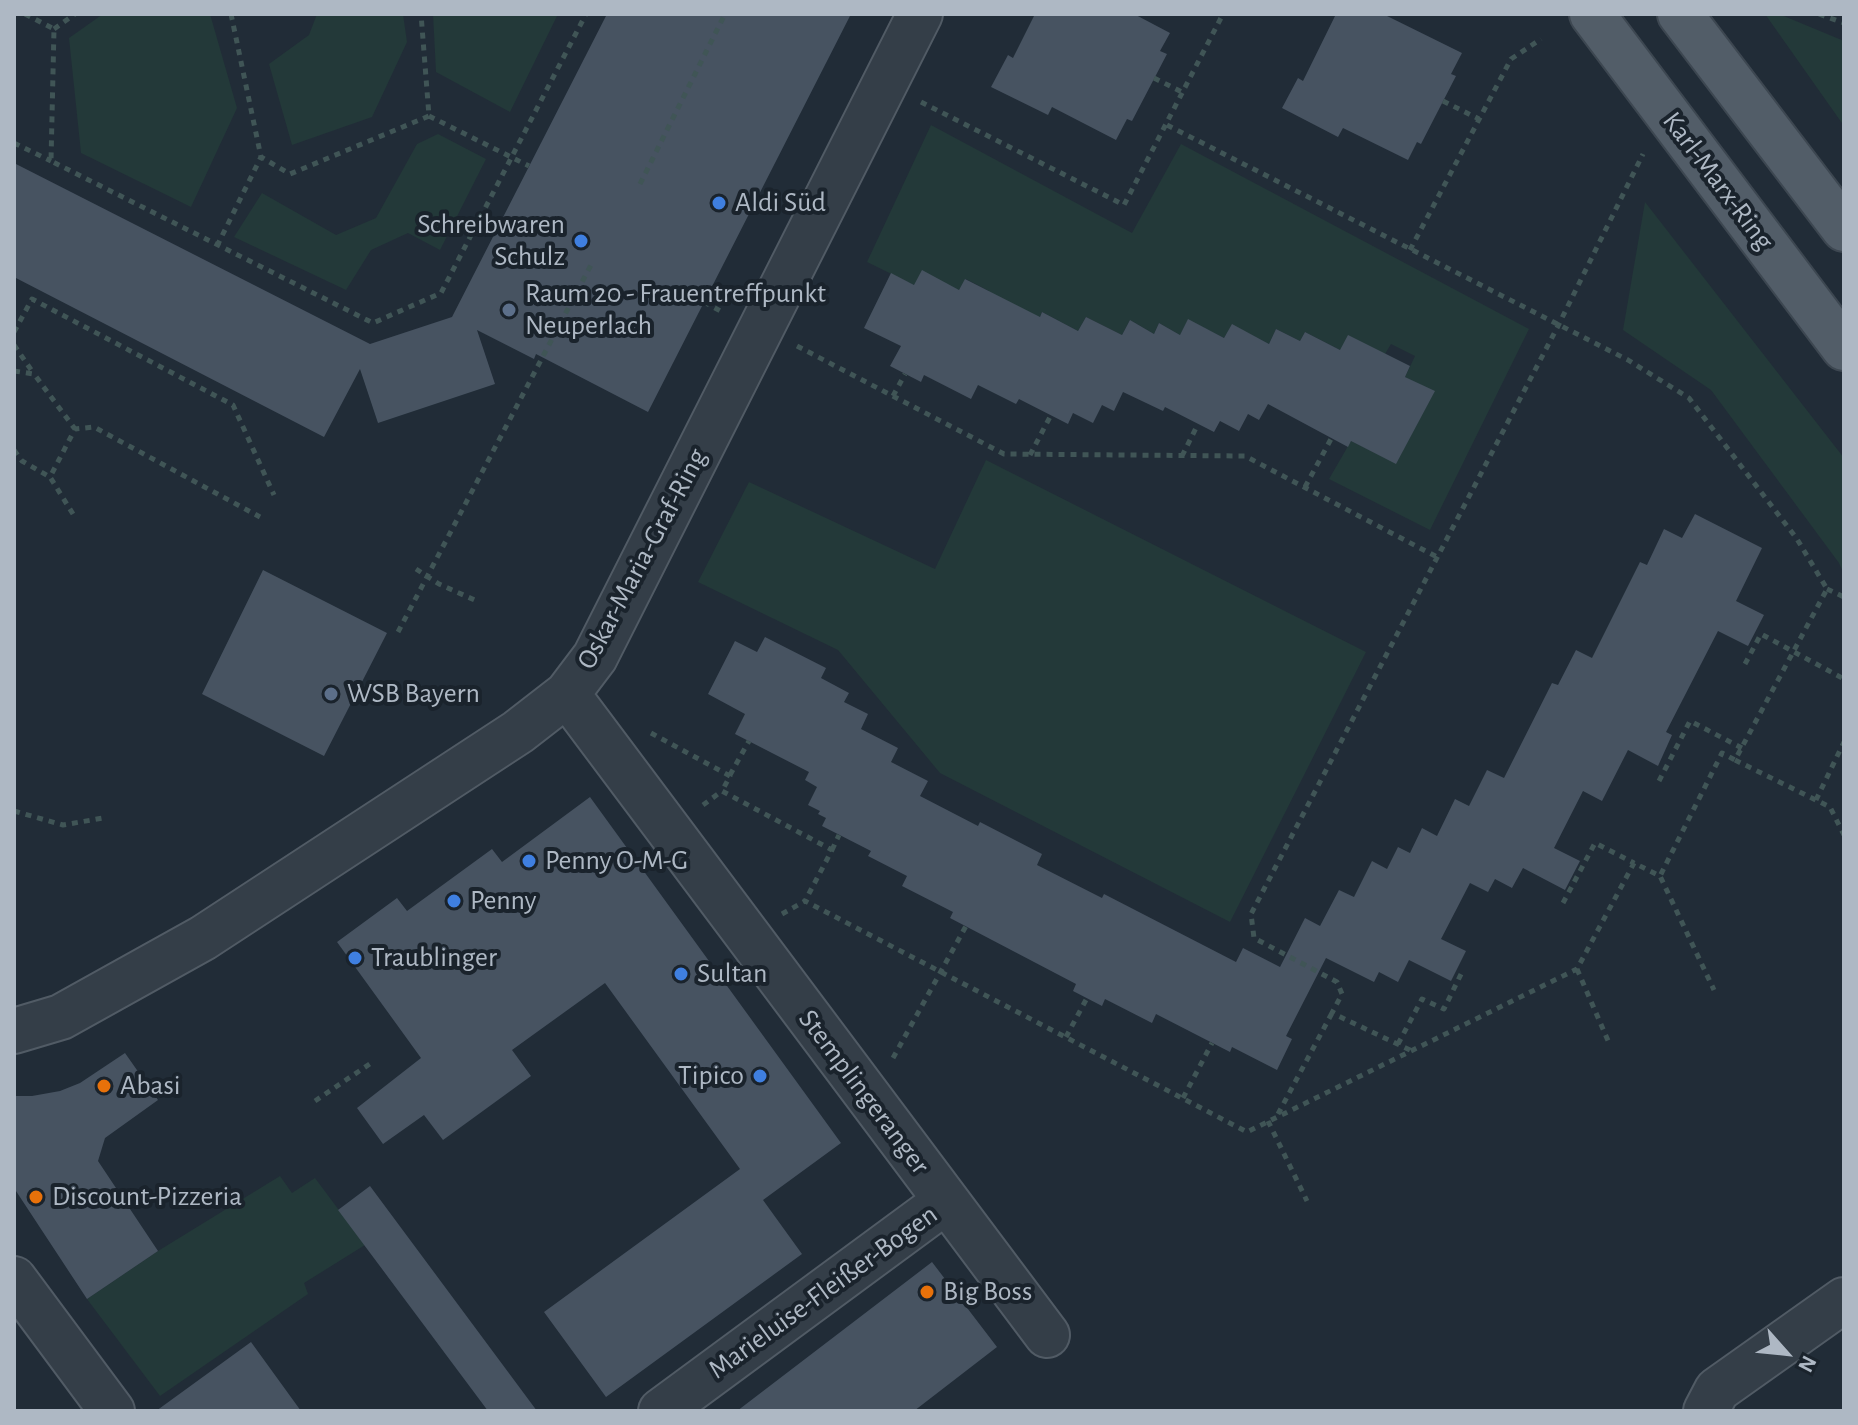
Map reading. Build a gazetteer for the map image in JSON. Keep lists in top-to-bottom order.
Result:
{
  "streets": {
    "main road": ["Karl-Marx-Ring"],
    "street": ["Oskar-Maria-Graf-Ring", "Stemplingeranger", "Marieluise-Fleißer-Bogen"]
  },
  "crossings": [
    ["Oskar-Maria-Graf-Ring", "Stemplingeranger"],
    ["Stemplingeranger", "Marieluise-Fleißer-Bogen"]
  ],
  "places": [
    "Aldi Süd",
    "Schreibwaren Schulz",
    "Raum 20 - Frauentreffpunkt Neuperlach",
    "WSB Bayern",
    "Penny O-M-G",
    "Penny",
    "Traublinger",
    "Sultan",
    "Tipico",
    "Abasi",
    "Discount-Pizzeria",
    "Big Boss"
  ],
  "north": "bottom right"
}
